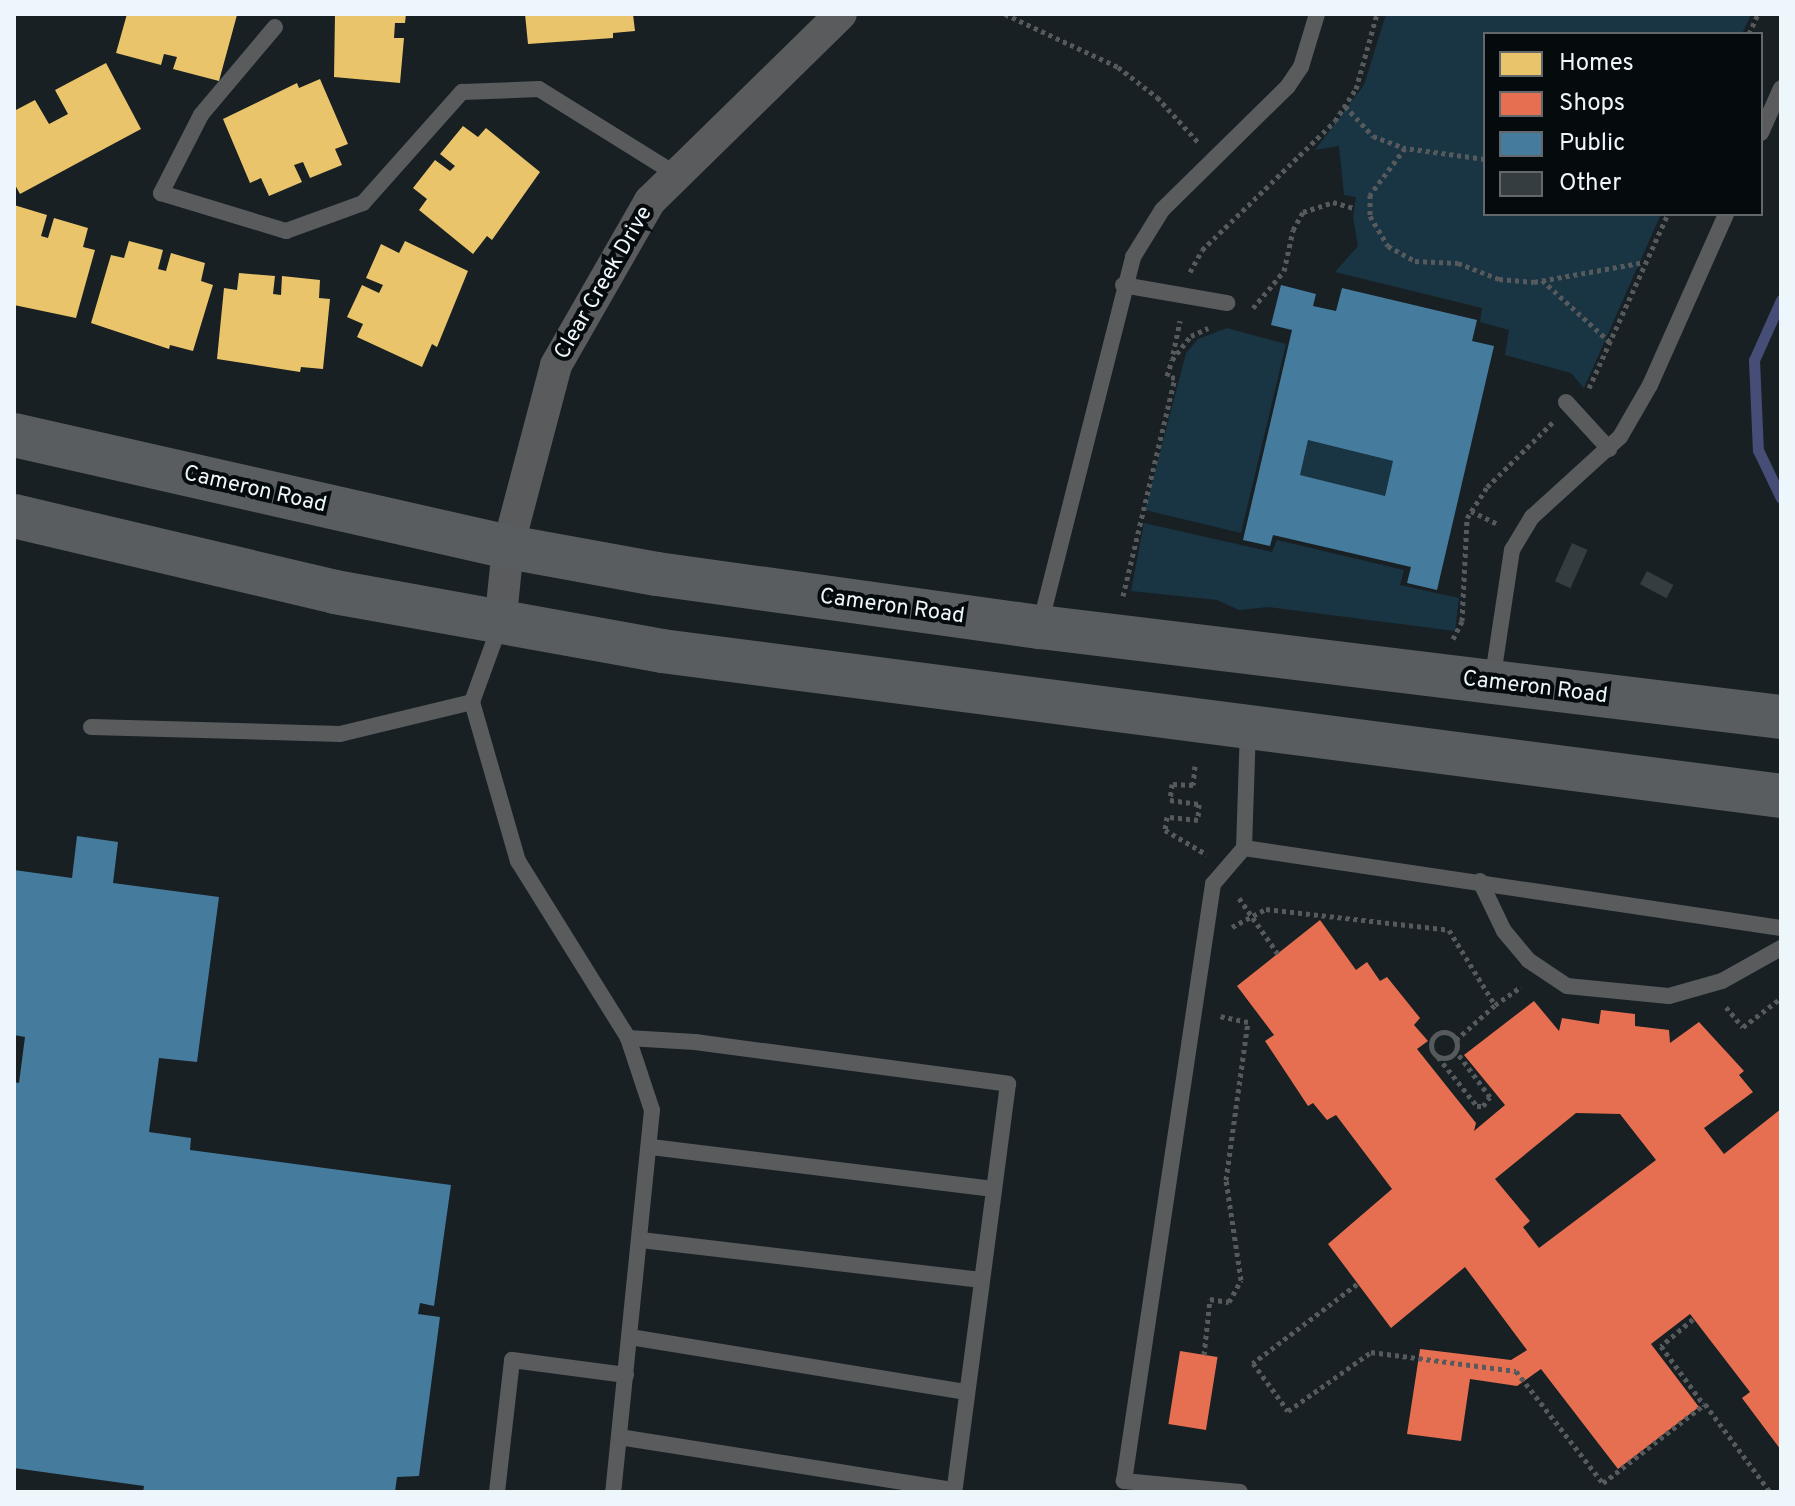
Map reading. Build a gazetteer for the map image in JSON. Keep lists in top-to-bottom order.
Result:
{
  "streets": {
    "main road": ["Cameron Road"],
    "street": ["Clear Creek Drive"]
  },
  "crossings": [
    ["Clear Creek Drive", "Cameron Road"]
  ],
  "legend": [
    "Homes",
    "Shops",
    "Public",
    "Other"
  ]
}
